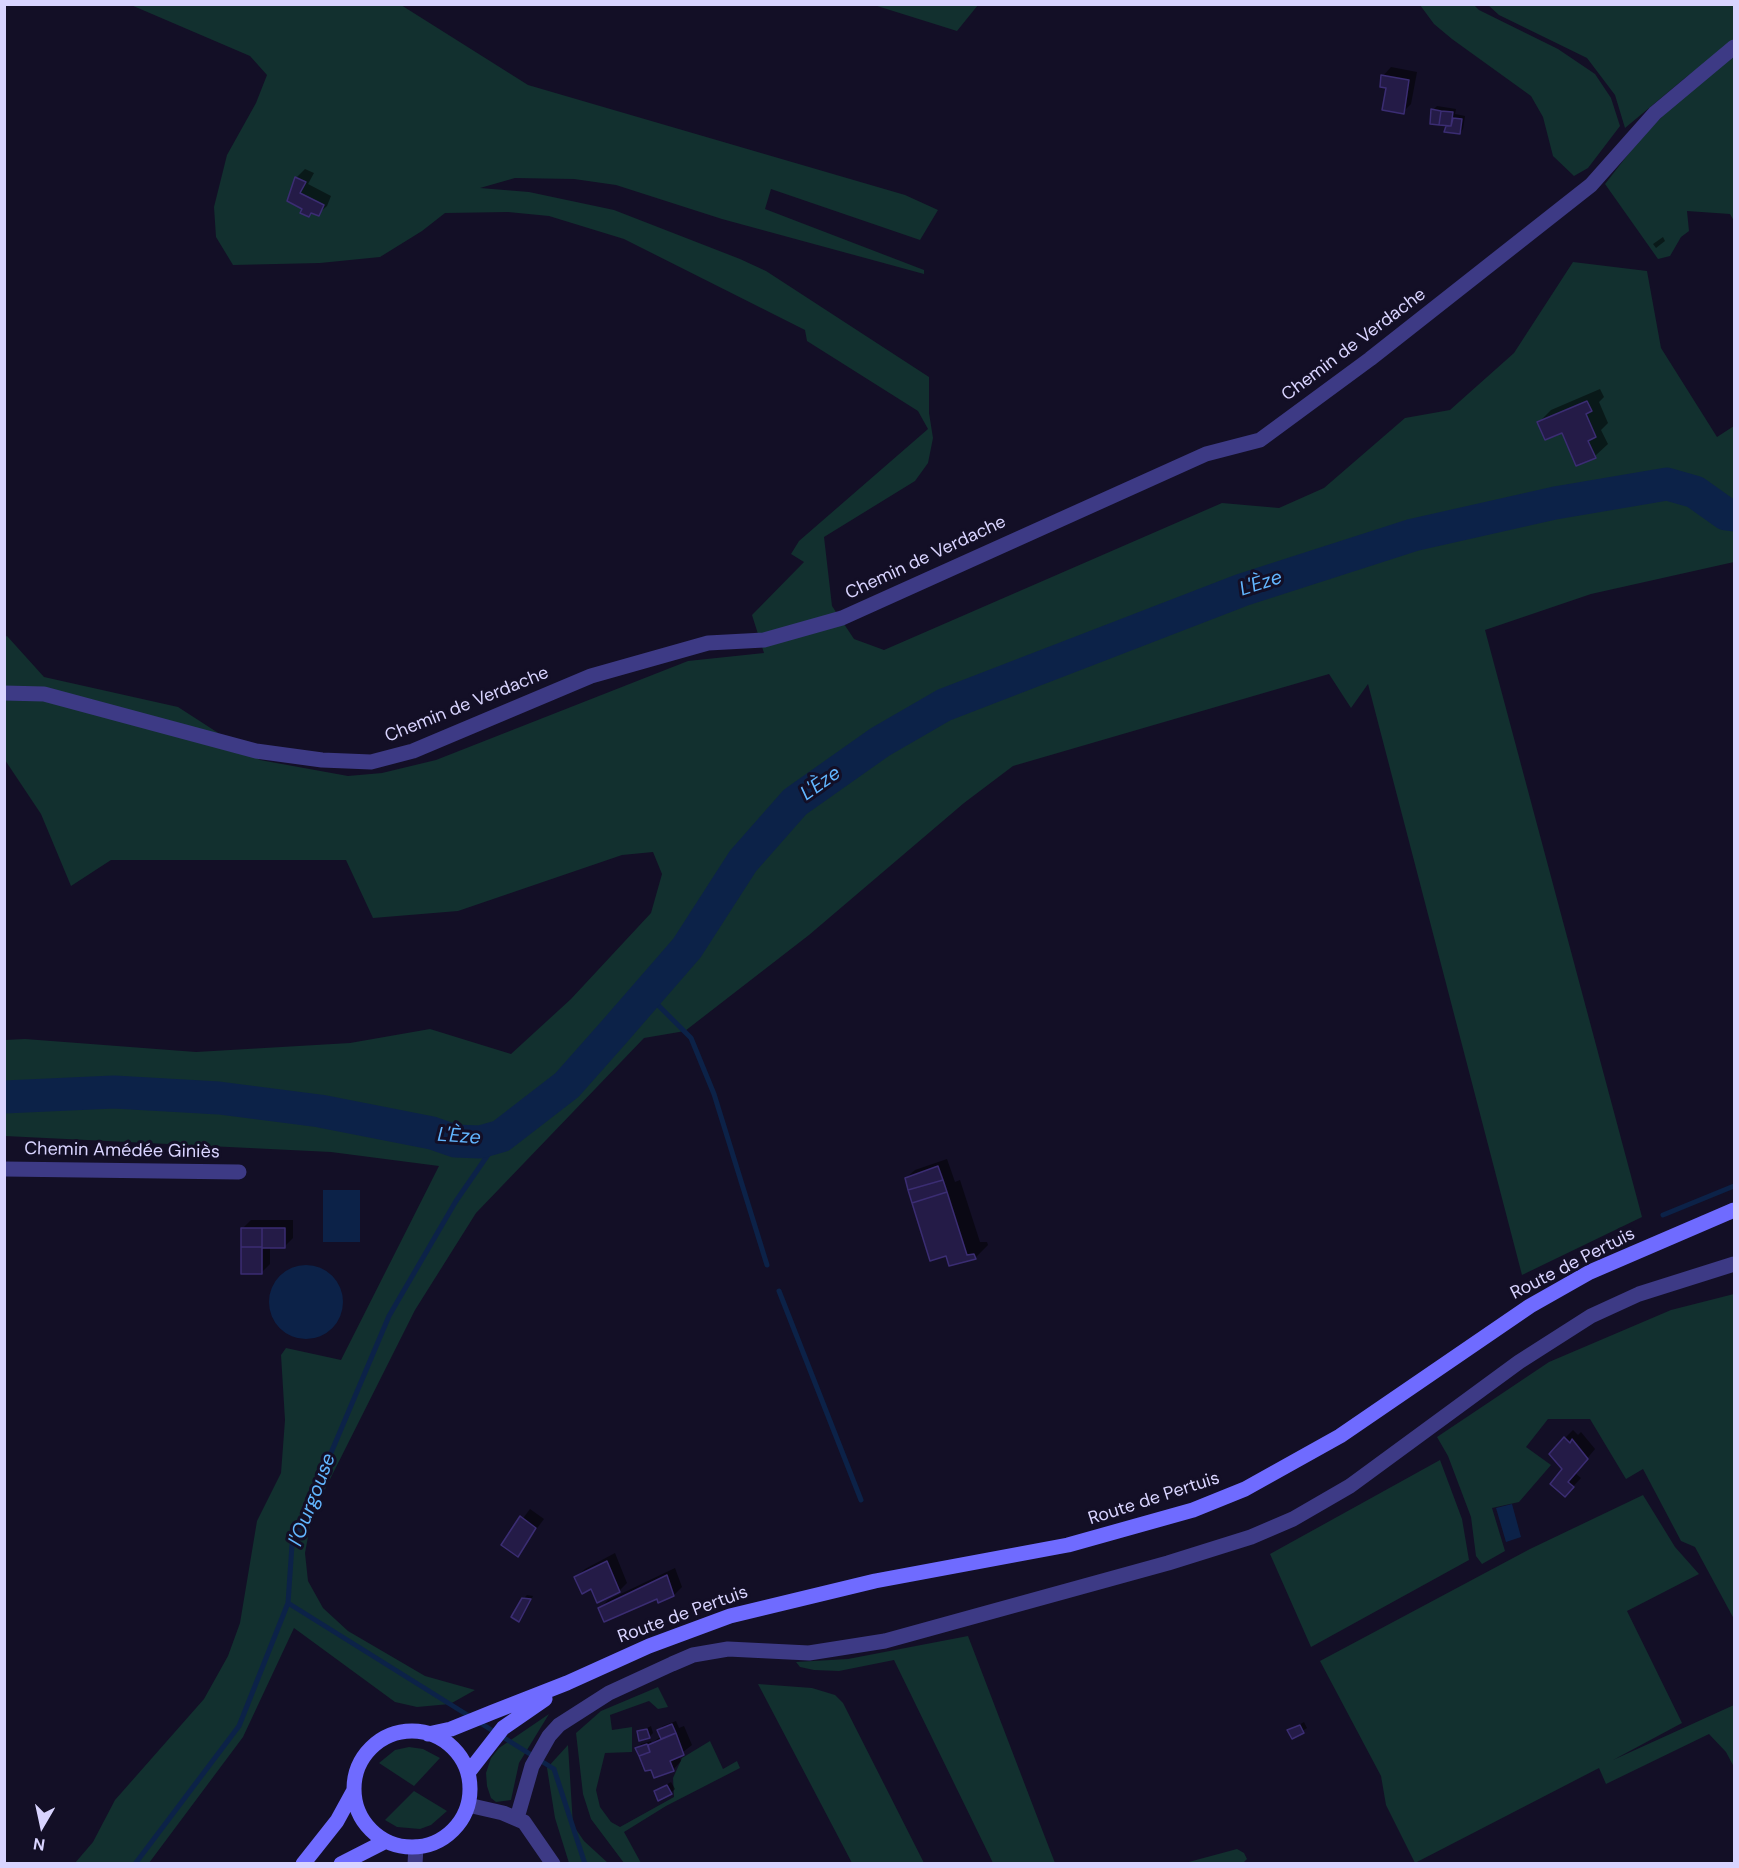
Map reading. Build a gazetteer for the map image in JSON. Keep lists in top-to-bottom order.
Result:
{
  "streets": {
    "main road": ["Route de Pertuis"],
    "street": ["Chemin de Verdache", "Chemin Amédée Giniès"]
  },
  "water": ["L'Èze", "l'Ourgouse"],
  "north": "bottom"
}
